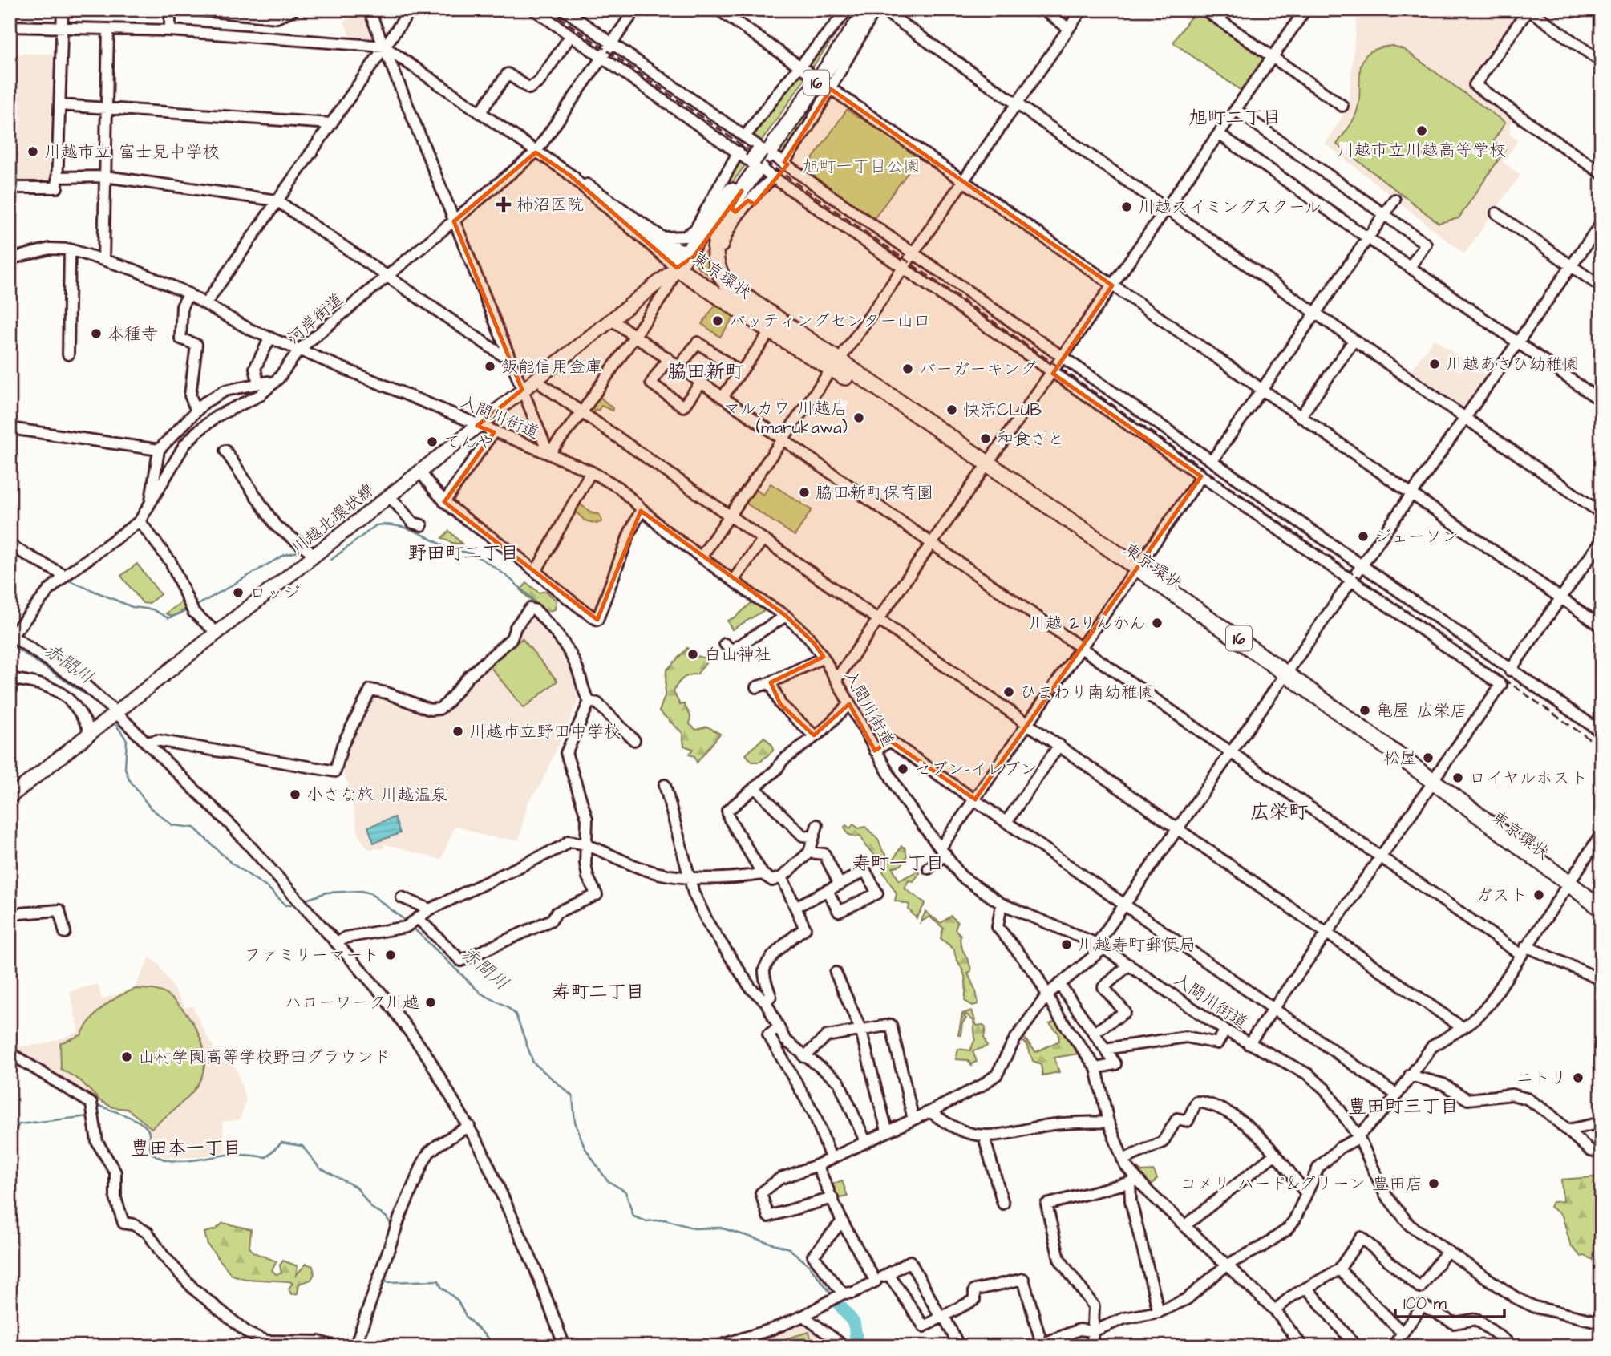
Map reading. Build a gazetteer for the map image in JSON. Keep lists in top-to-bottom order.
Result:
{
  "streets": {
    "highway": ["16", "東京環状"],
    "main road": ["川越北環状線"],
    "street": ["河岸街道", "入間川街道"]
  },
  "crossings": [
    ["東京環状", "川越北環状線"],
    ["河岸街道", "入間川街道"],
    ["入間川街道", "川越北環状線"]
  ],
  "districts": [
    "旭町二丁目",
    "脇田新町",
    "野田町二丁目",
    "広栄町",
    "寿町一丁目",
    "寿町二丁目",
    "豊田町三丁目",
    "豊田本一丁目"
  ],
  "water": ["赤間川"],
  "parks": ["旭町一丁目公園"],
  "places": {
    "other": [
      "川越市立川越高等学校",
      "川越市立 富士見中学校",
      "川越スイミングスクール",
      "バッティングセンター山口",
      "本種寺",
      "川越あさひ幼稚園",
      "飯能信用金庫",
      "バーガーキング",
      "快活CLUB",
      "マルカワ 川越店 (marukawa)",
      "和食さと",
      "てんや",
      "脇田新町保育園",
      "ジェーソン",
      "ロッジ",
      "川越 2りんかん",
      "白山神社",
      "ひまわり南幼稚園",
      "亀屋 広栄店",
      "川越市立野田中学校",
      "松屋",
      "セブン-イレブン",
      "ロイヤルホスト",
      "小さな旅 川越温泉",
      "ガスト",
      "川越寿町郵便局",
      "ファミリーマート",
      "ハローワーク川越",
      "山村学園高等学校野田グラウンド",
      "ニトリ",
      "コメリ ハード&グリーン 豊田店"
    ],
    "health": ["柿沼医院"]
  },
  "scale_bar": "100 m"
}
